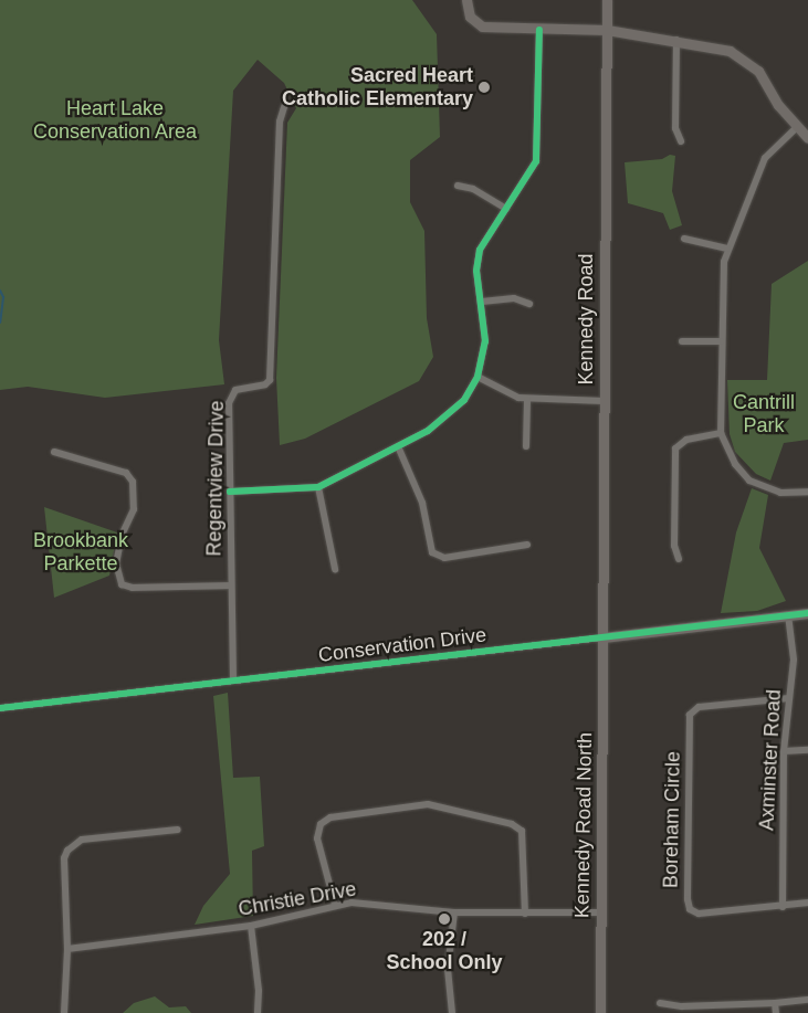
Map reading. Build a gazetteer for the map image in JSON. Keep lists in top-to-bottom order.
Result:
{
  "streets": {
    "main road": ["Kennedy Road", "Conservation Drive", "Kennedy Road North"],
    "street": [
      "Regentview Drive",
      "Axminster Road",
      "Boreham Circle",
      "Christie Drive"
    ]
  },
  "crossings": [
    ["Kennedy Road", "Conservation Drive"],
    ["Kennedy Road", "Kennedy Road North"],
    ["Regentview Drive", "Conservation Drive"],
    ["Conservation Drive", "Axminster Road"],
    ["Conservation Drive", "Kennedy Road North"],
    ["Axminster Road", "Boreham Circle"],
    ["Kennedy Road North", "Christie Drive"]
  ],
  "parks": ["Heart Lake Conservation Area", "Cantrill Park", "Brookbank Parkette"],
  "places": ["Sacred Heart Catholic Elementary", "202 / School Only"]
}
